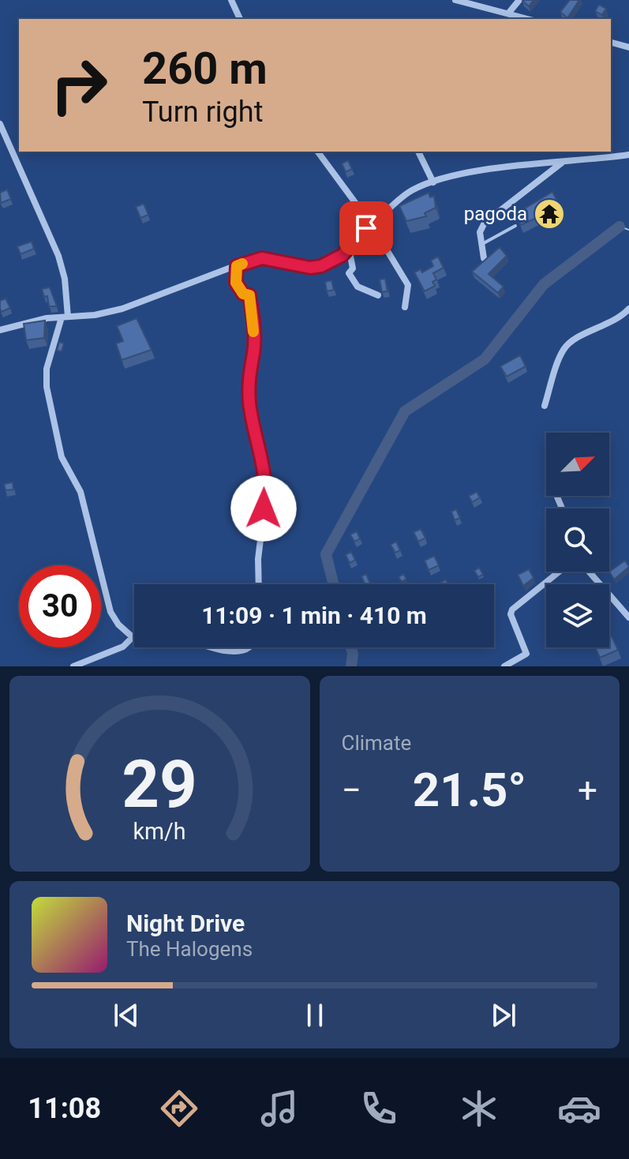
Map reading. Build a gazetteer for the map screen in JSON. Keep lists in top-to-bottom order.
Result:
{
  "places": {
    "temple": ["pagoda"]
  },
  "north": "top right",
  "page": {
    "turn": ["260 m", "Turn right"],
    "limit": "30",
    "trip": "11:09 · 1 min · 410 m",
    "tile": "Climate",
    "heat": ["−", "21.5°", "+"],
    "song": ["Night Drive", "The Halogens"],
    "tabs": "11:08",
    "gauge": ["29", "km/h"]
  }
}
